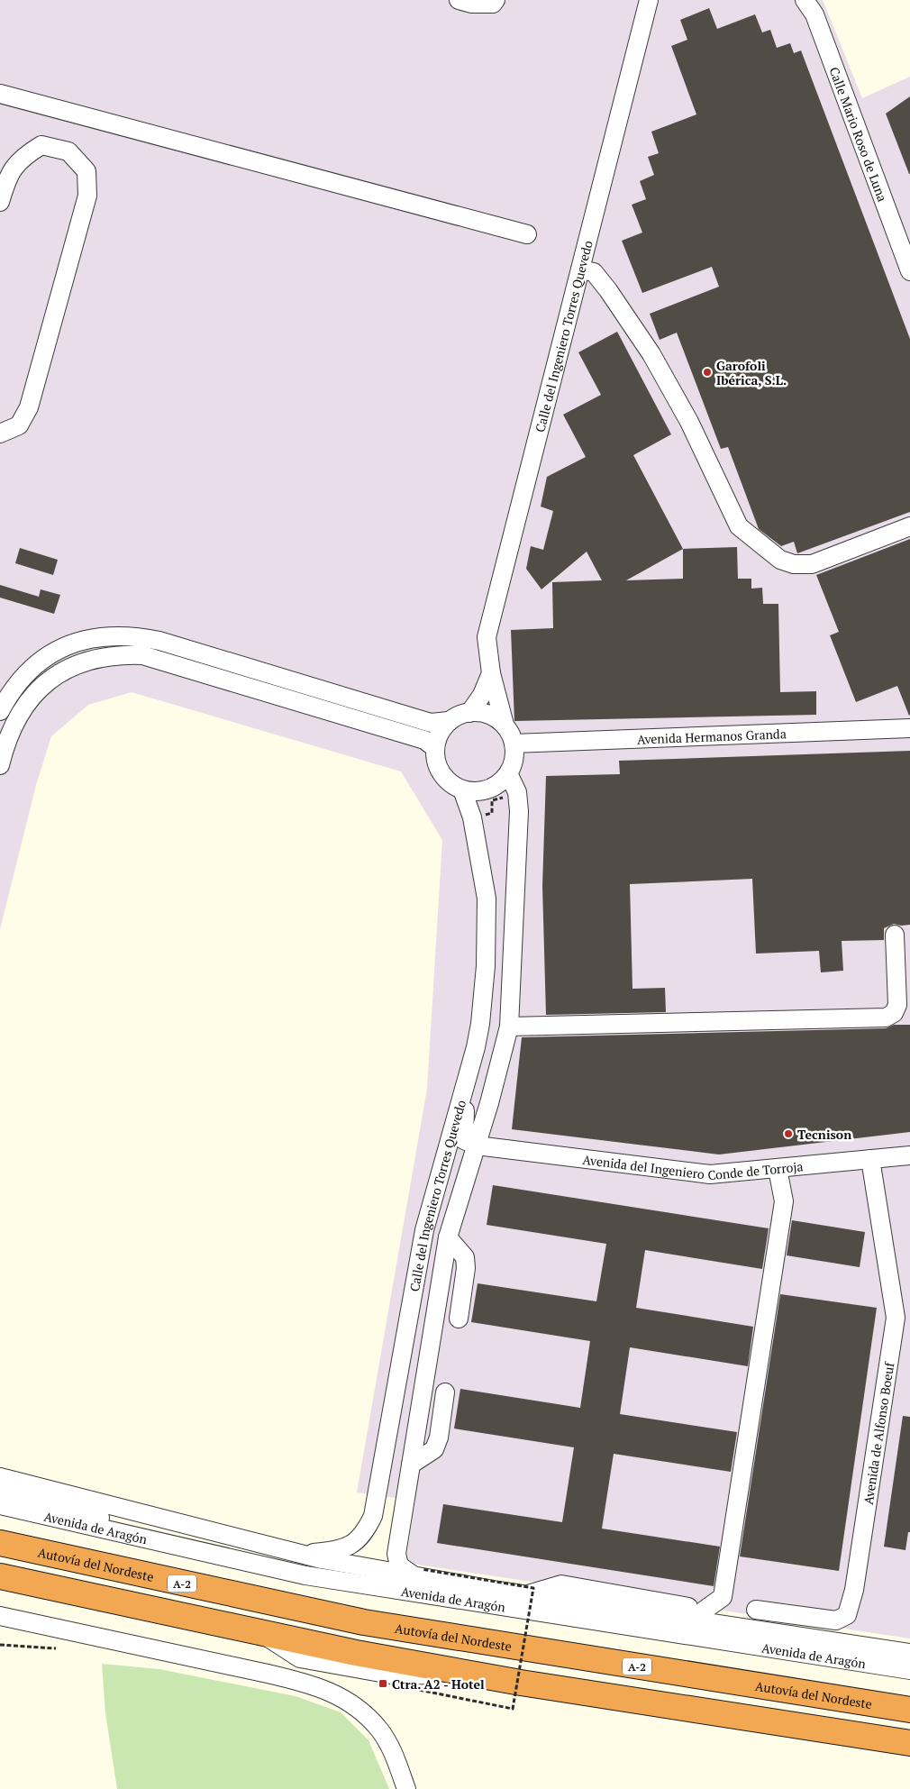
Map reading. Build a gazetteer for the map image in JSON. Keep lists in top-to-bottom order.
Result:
{
  "streets": {
    "highway": ["Autovía del Nordeste", "A-2"],
    "street": [
      "Calle Mario Roso de Luna",
      "Calle del Ingeniero Torres Quevedo",
      "Avenida Hermanos Granda",
      "Avenida del Ingeniero Conde de Torroja",
      "Avenida de Alfonso Boeuf",
      "Avenida de Aragón"
    ]
  },
  "crossings": [
    ["Calle del Ingeniero Torres Quevedo", "Avenida Hermanos Granda"],
    ["Calle del Ingeniero Torres Quevedo", "Avenida del Ingeniero Conde de Torroja"],
    ["Avenida del Ingeniero Conde de Torroja", "Avenida de Alfonso Boeuf"]
  ],
  "places": {
    "other": ["Garofoli Ibérica, S.L.", "Tecnison"],
    "transit": ["Ctra. A2 - Hotel"]
  }
}
